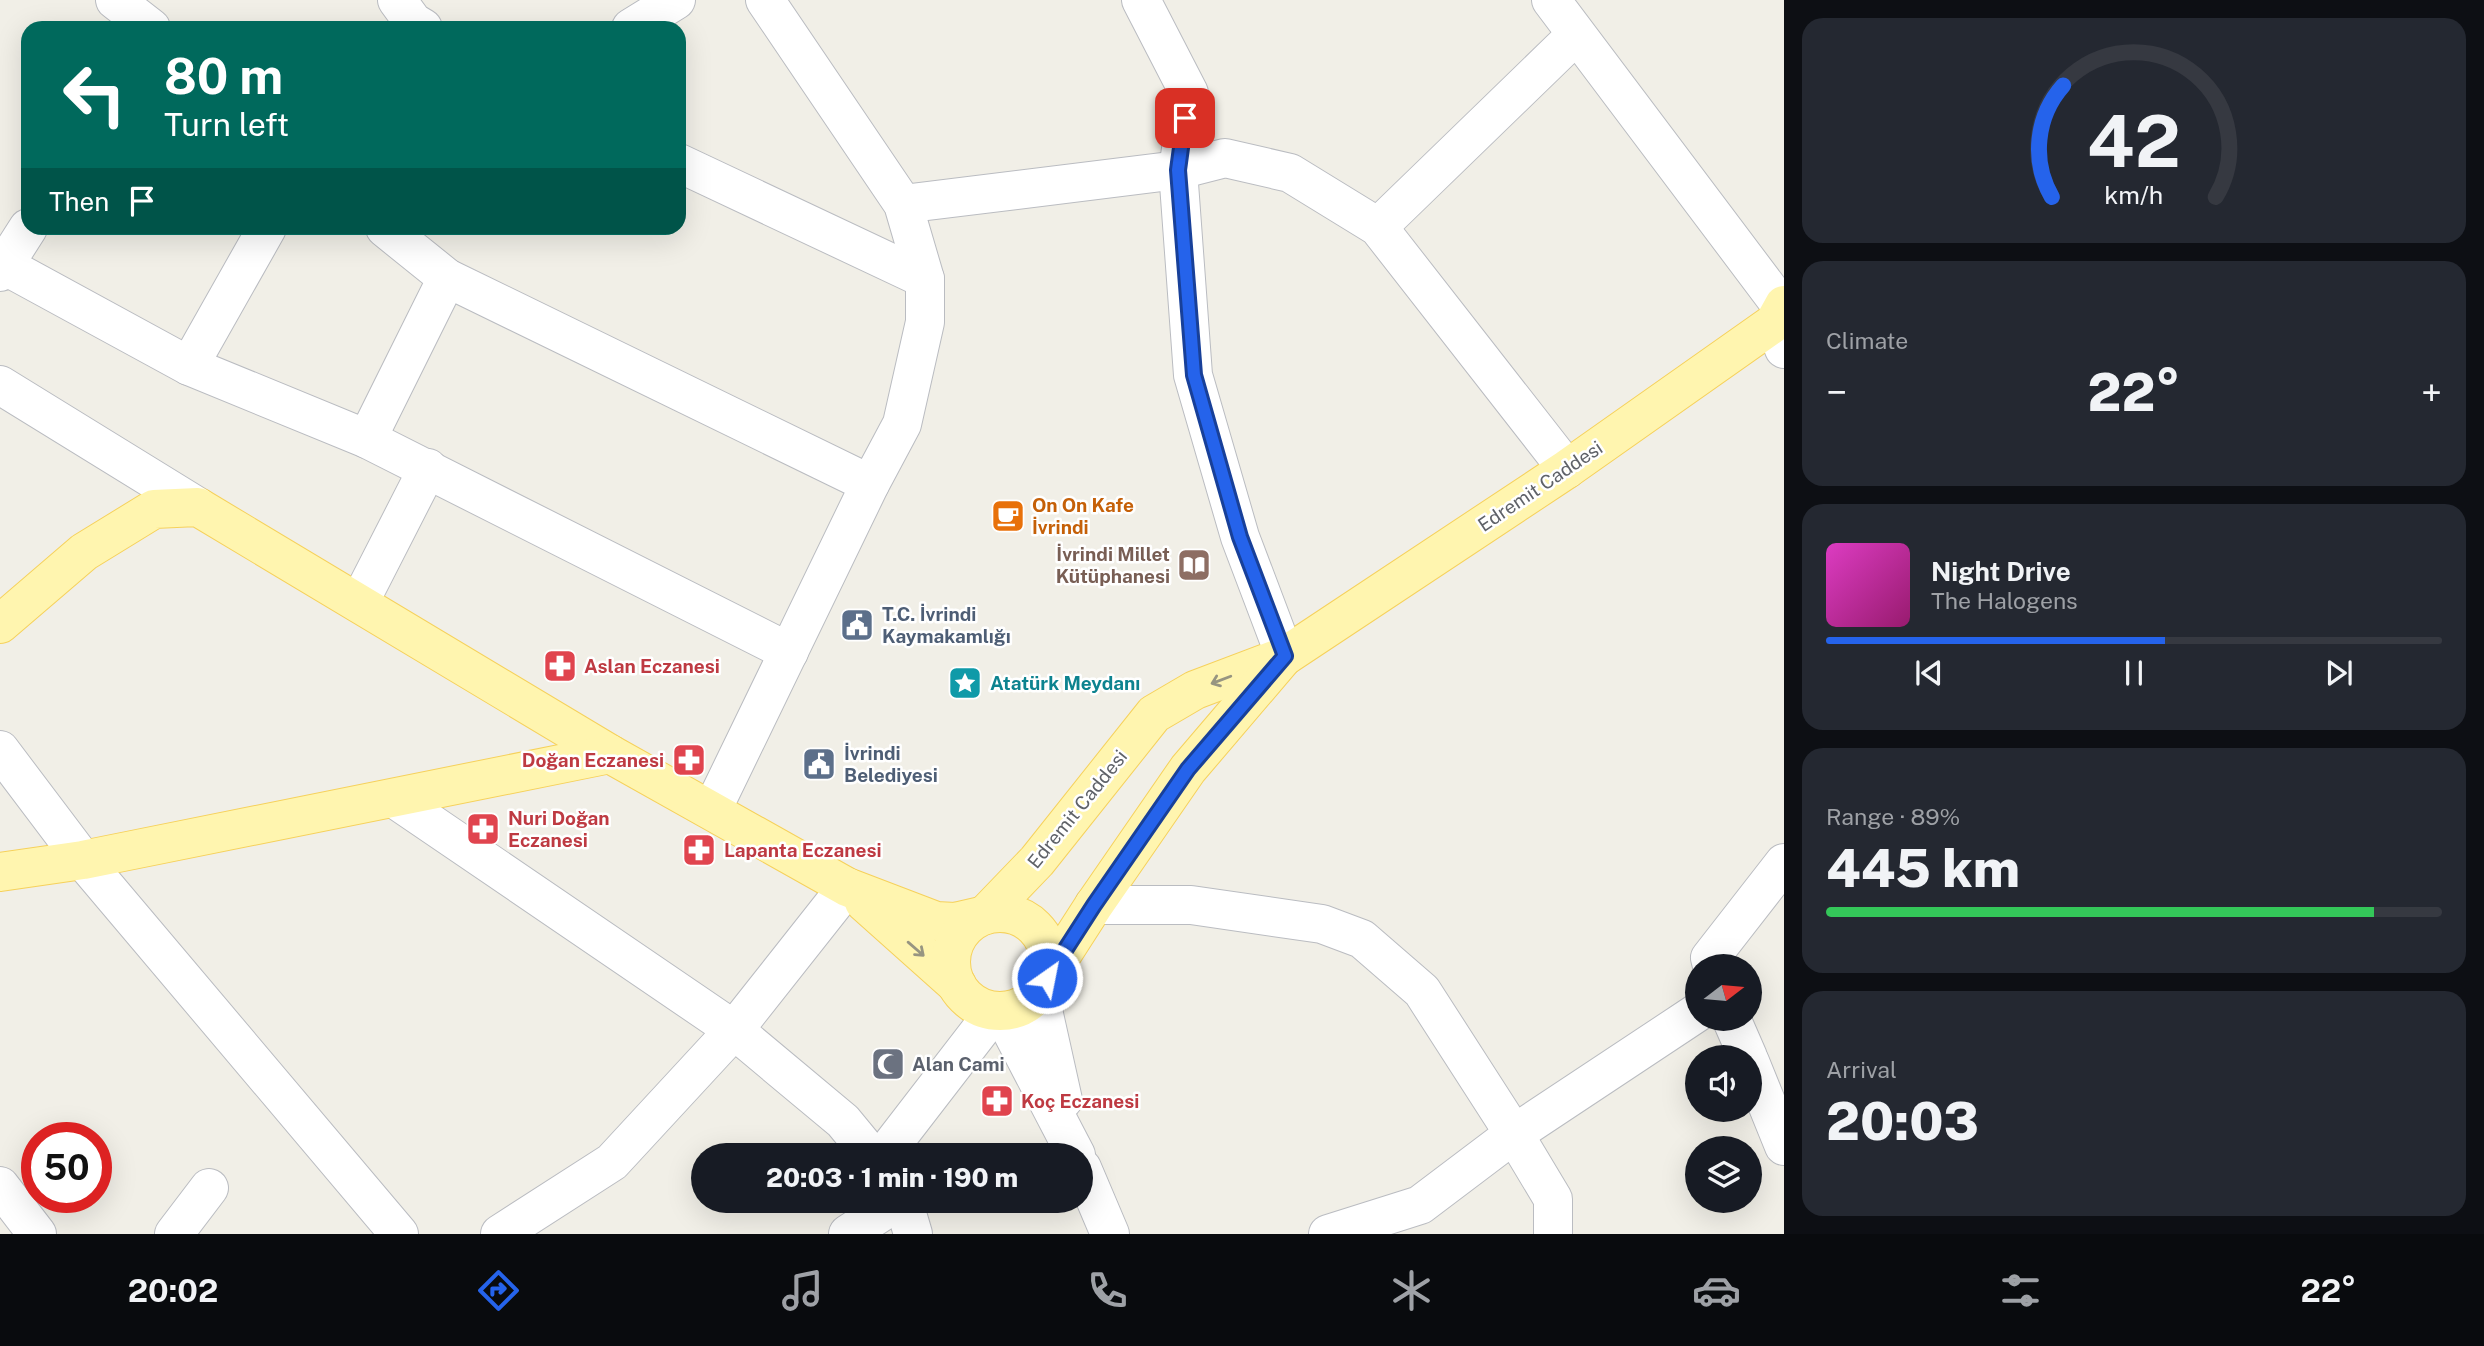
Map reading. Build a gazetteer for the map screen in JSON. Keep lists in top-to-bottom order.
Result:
{
  "streets": {
    "main road": ["Edremit Caddesi"]
  },
  "places": {
    "cafe": ["On On Kafe İvrindi"],
    "library": ["İvrindi Millet Kütüphanesi"],
    "public building": ["T.C. İvrindi Kaymakamlığı", "İvrindi Belediyesi"],
    "pharmacy": [
      "Aslan Eczanesi",
      "Doğan Eczanesi",
      "Nuri Doğan Eczanesi",
      "Lapanta Eczanesi",
      "Koç Eczanesi"
    ],
    "place": ["Atatürk Meydanı"],
    "mosque": ["Alan Cami"]
  },
  "north": "right",
  "page": {
    "turn": ["80 m", "Turn left"],
    "then": "Then",
    "tile": [
      "Climate",
      ["Range · 89%", "445 km"],
      ["Arrival", "20:03"]
    ],
    "heat": ["−", "22°", "+"],
    "song": ["Night Drive", "The Halogens"],
    "limit": "50",
    "trip": "20:03 · 1 min · 190 m",
    "tabs": ["20:02", "22°"],
    "gauge": ["42", "km/h"]
  }
}
